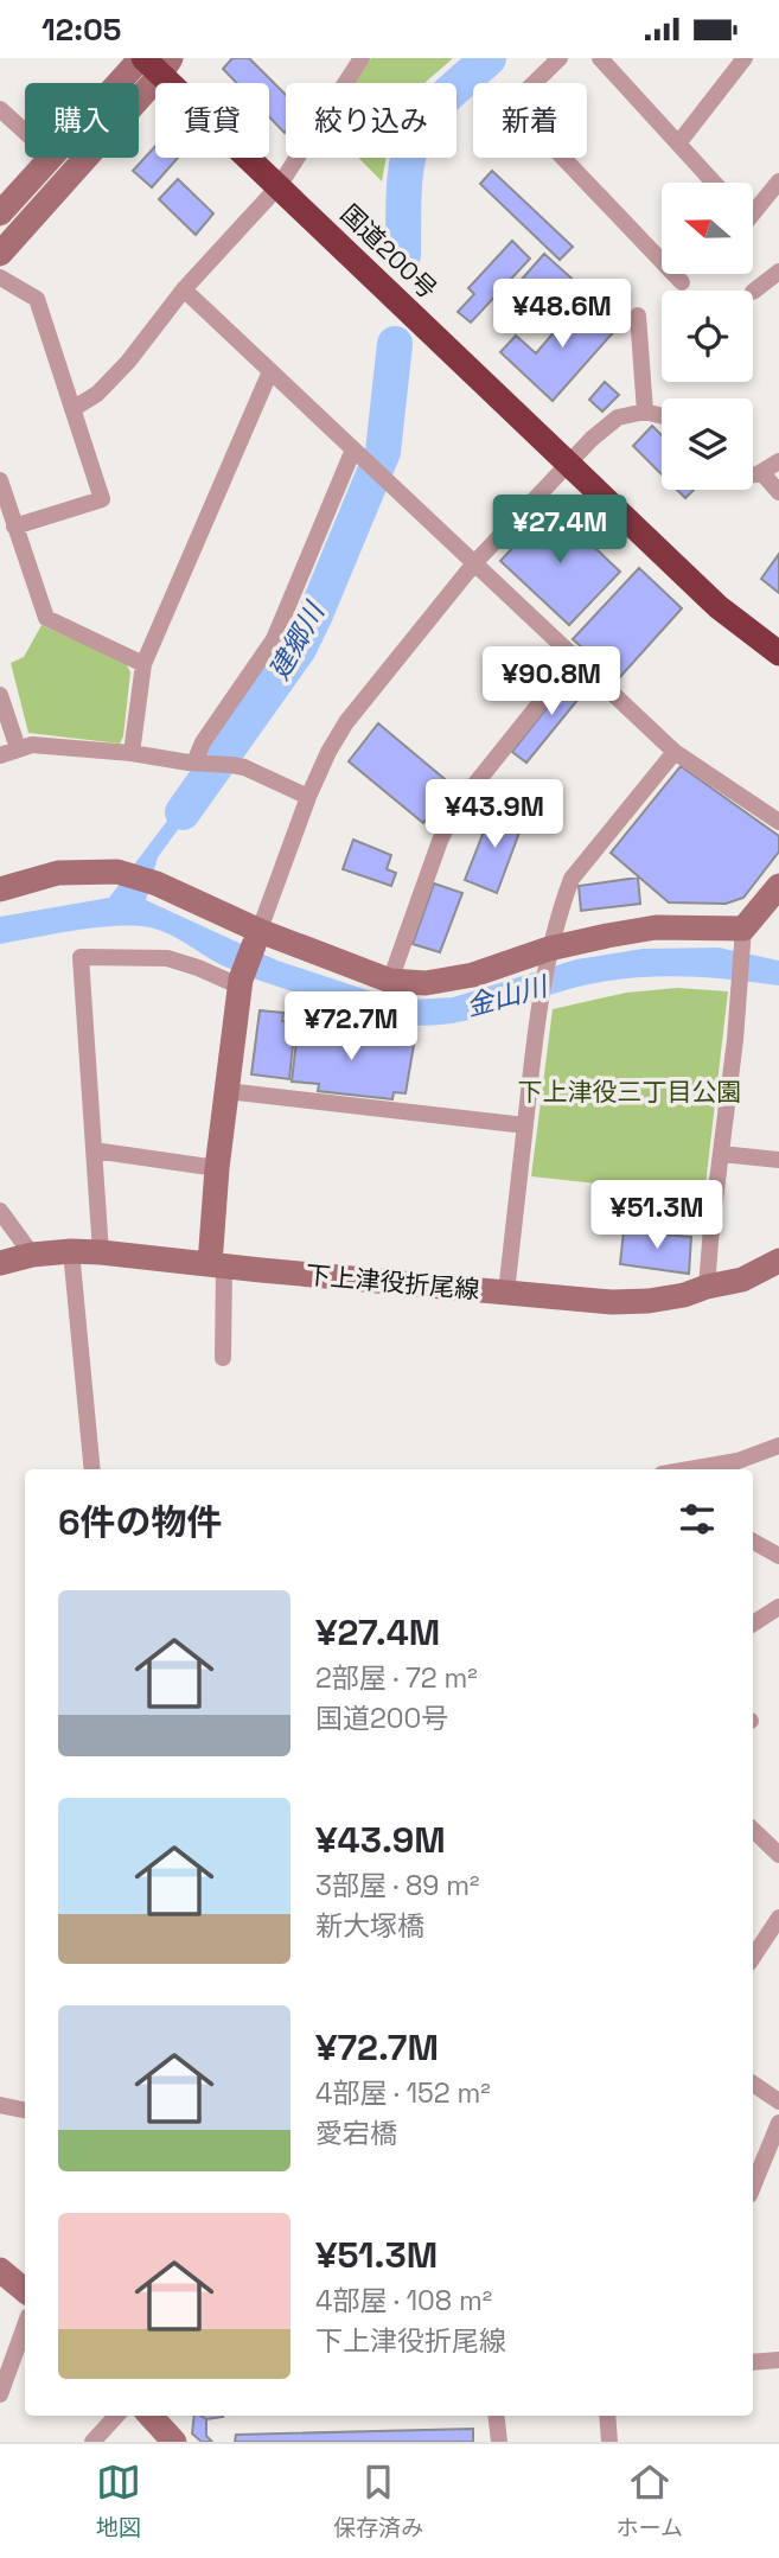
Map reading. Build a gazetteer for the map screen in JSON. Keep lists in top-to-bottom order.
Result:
{
  "streets": {
    "highway": ["国道200号"],
    "street": ["下上津役折尾線"]
  },
  "water": ["建郷川", "金山川"],
  "parks": ["下上津役三丁目公園"],
  "north": "left",
  "page": {
    "status": "12:05",
    "chip": [
      "購入",
      "賃貸",
      "絞り込み",
      "新着"
    ],
    "price": [
      "¥48.6M",
      "¥27.4M",
      "¥90.8M",
      "¥43.9M",
      "¥72.7M",
      "¥51.3M"
    ],
    "heading": "6件の物件",
    "list": [
      {
        "name": "¥27.4M",
        "note": "2部屋 · 72 m² · 国道200号"
      },
      {
        "name": "¥43.9M",
        "note": "3部屋 · 89 m² · 新大塚橋"
      },
      {
        "name": "¥72.7M",
        "note": "4部屋 · 152 m² · 愛宕橋"
      },
      {
        "name": "¥51.3M",
        "note": "4部屋 · 108 m² · 下上津役折尾線"
      }
    ],
    "tabs": ["地図", "保存済み", "ホーム"]
  }
}
